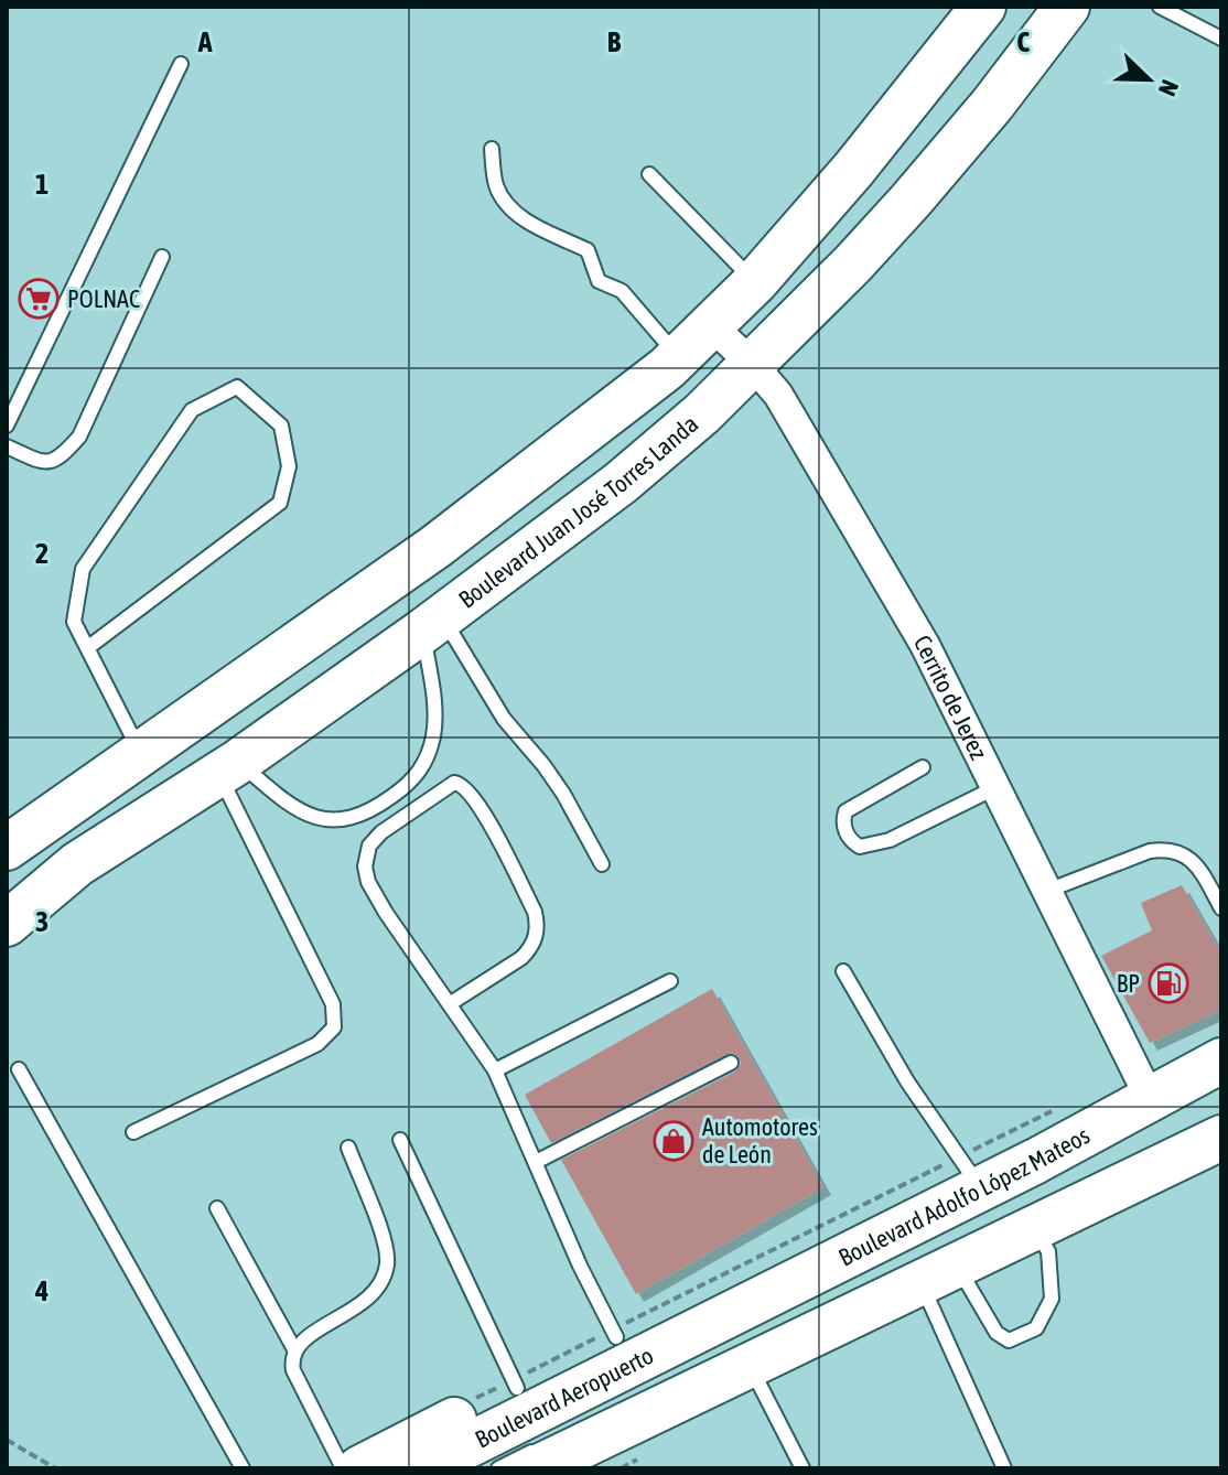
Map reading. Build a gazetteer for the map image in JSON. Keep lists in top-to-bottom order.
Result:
{
  "streets": {
    "main road": ["Boulevard Juan José Torres Landa", "Boulevard Adolfo López Mateos", "Boulevard Aeropuerto"],
    "street": ["Cerrito de Jerez"]
  },
  "crossings": [
    ["Boulevard Juan José Torres Landa", "Cerrito de Jerez"],
    ["Cerrito de Jerez", "Boulevard Adolfo López Mateos"],
    ["Boulevard Adolfo López Mateos", "Boulevard Aeropuerto"]
  ],
  "places": {
    "supermarket": ["POLNAC"],
    "fuel station": ["BP"],
    "shop": ["Automotores de León"]
  },
  "north": "bottom right",
  "grid": {
    "columns": ["A", "B", "C"],
    "rows": [
      "1",
      "2",
      "3",
      "4"
    ]
  }
}
